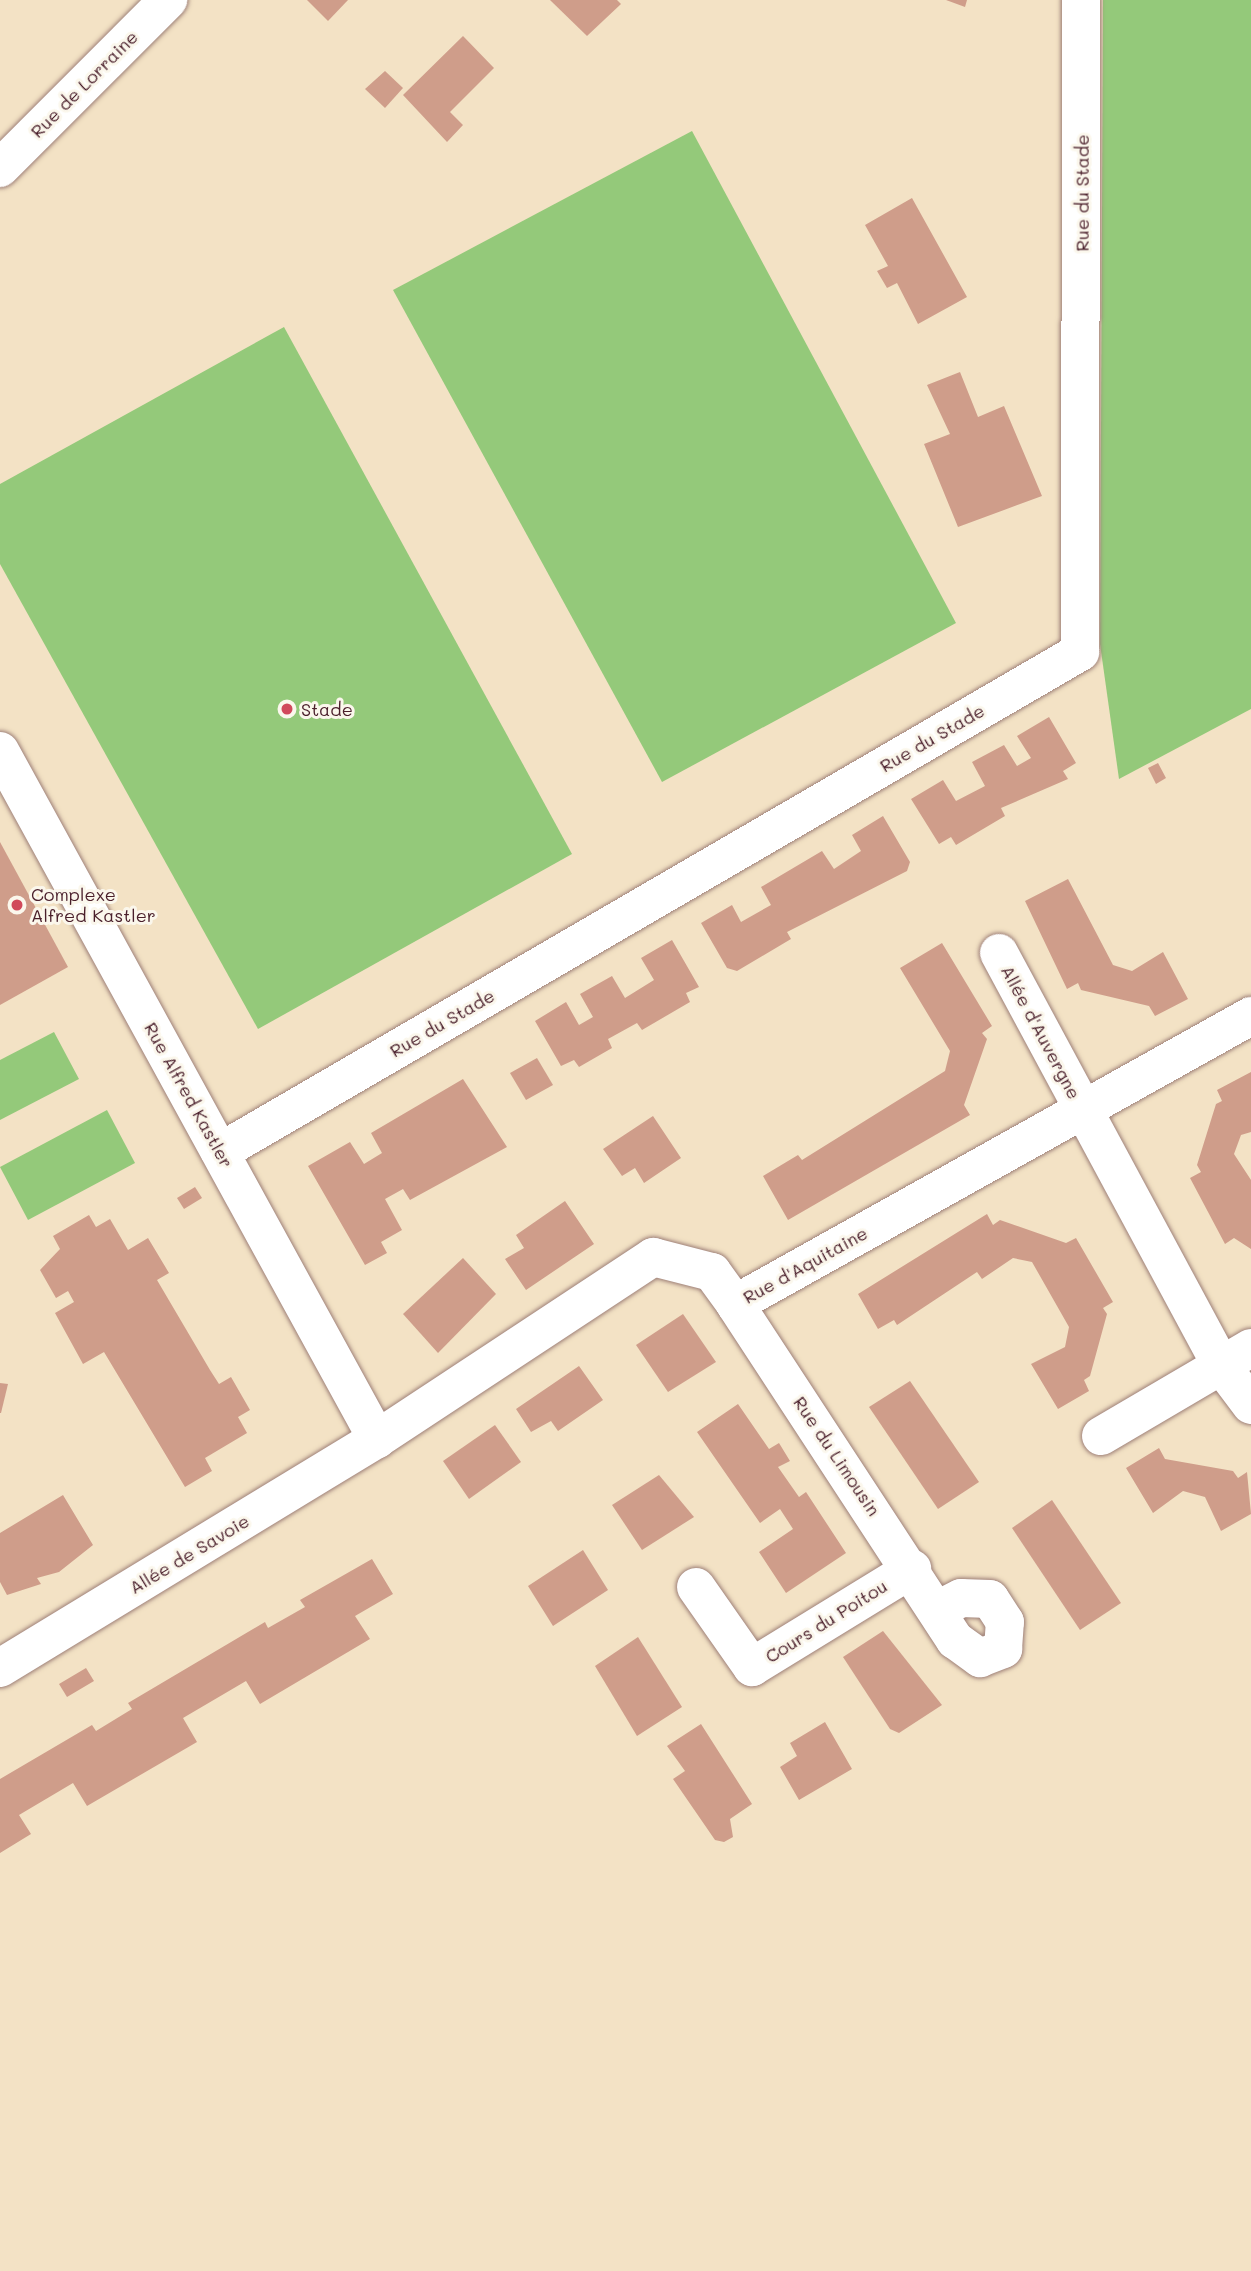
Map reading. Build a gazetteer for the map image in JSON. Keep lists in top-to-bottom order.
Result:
{
  "streets": {
    "street": [
      "Rue de Lorraine",
      "Rue du Stade",
      "Allée d'Auvergne",
      "Rue Alfred Kastler",
      "Rue d'Aquitaine",
      "Rue du Limousin",
      "Allée de Savoie",
      "Cours du Poitou"
    ]
  },
  "crossings": [
    ["Rue du Stade", "Rue Alfred Kastler"],
    ["Allée d'Auvergne", "Rue d'Aquitaine"],
    ["Rue Alfred Kastler", "Rue d'Aquitaine"],
    ["Rue Alfred Kastler", "Allée de Savoie"],
    ["Rue d'Aquitaine", "Rue du Limousin"],
    ["Rue d'Aquitaine", "Allée de Savoie"],
    ["Rue du Limousin", "Cours du Poitou"]
  ],
  "places": ["Stade", "Complexe Alfred Kastler"]
}
